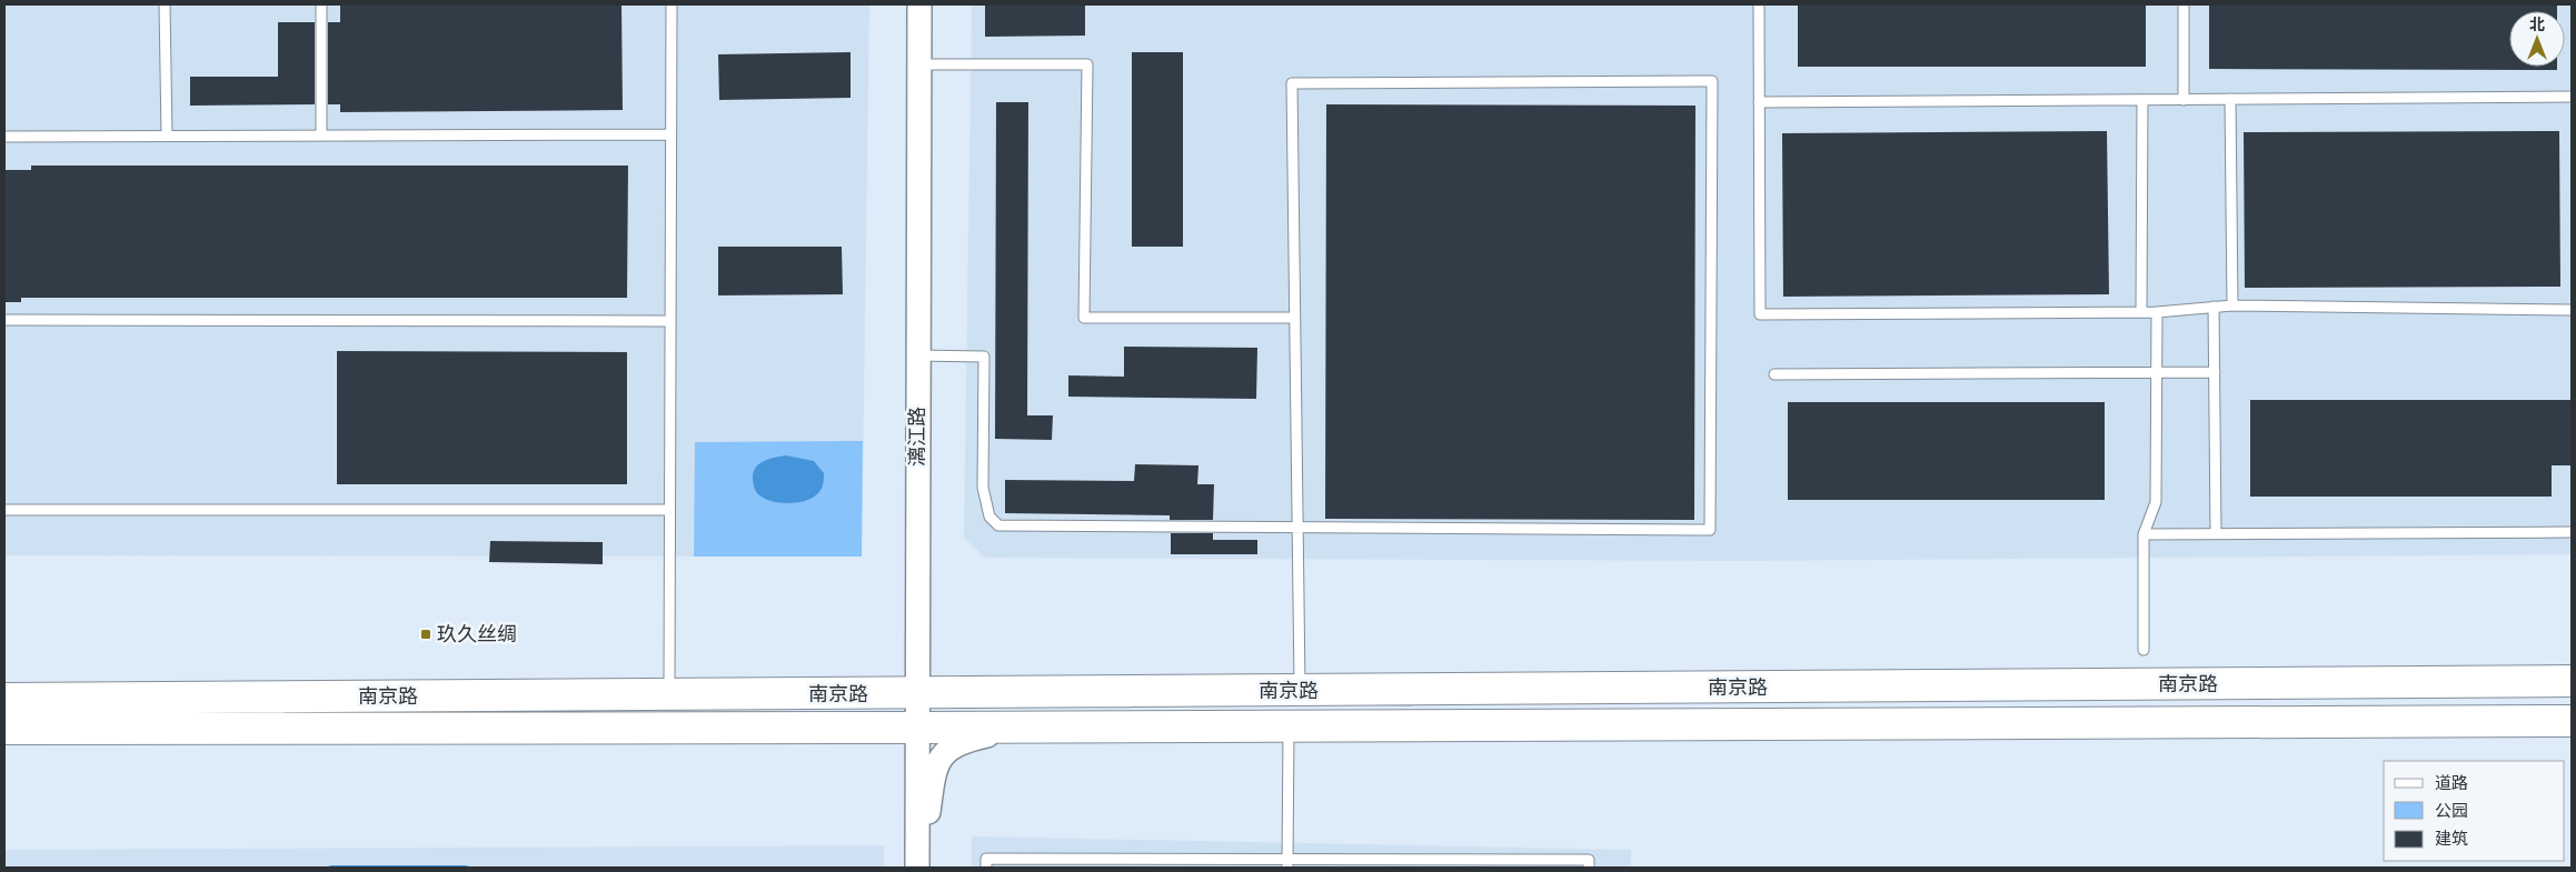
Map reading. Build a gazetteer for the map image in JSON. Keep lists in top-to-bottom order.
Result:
{
  "streets": {
    "main road": ["南京路"],
    "street": ["漓江路"]
  },
  "crossings": [
    ["漓江路", "南京路"]
  ],
  "places": {
    "transit": ["玖久丝绸"]
  },
  "legend": ["道路", "公园", "建筑"],
  "north": "top"
}
